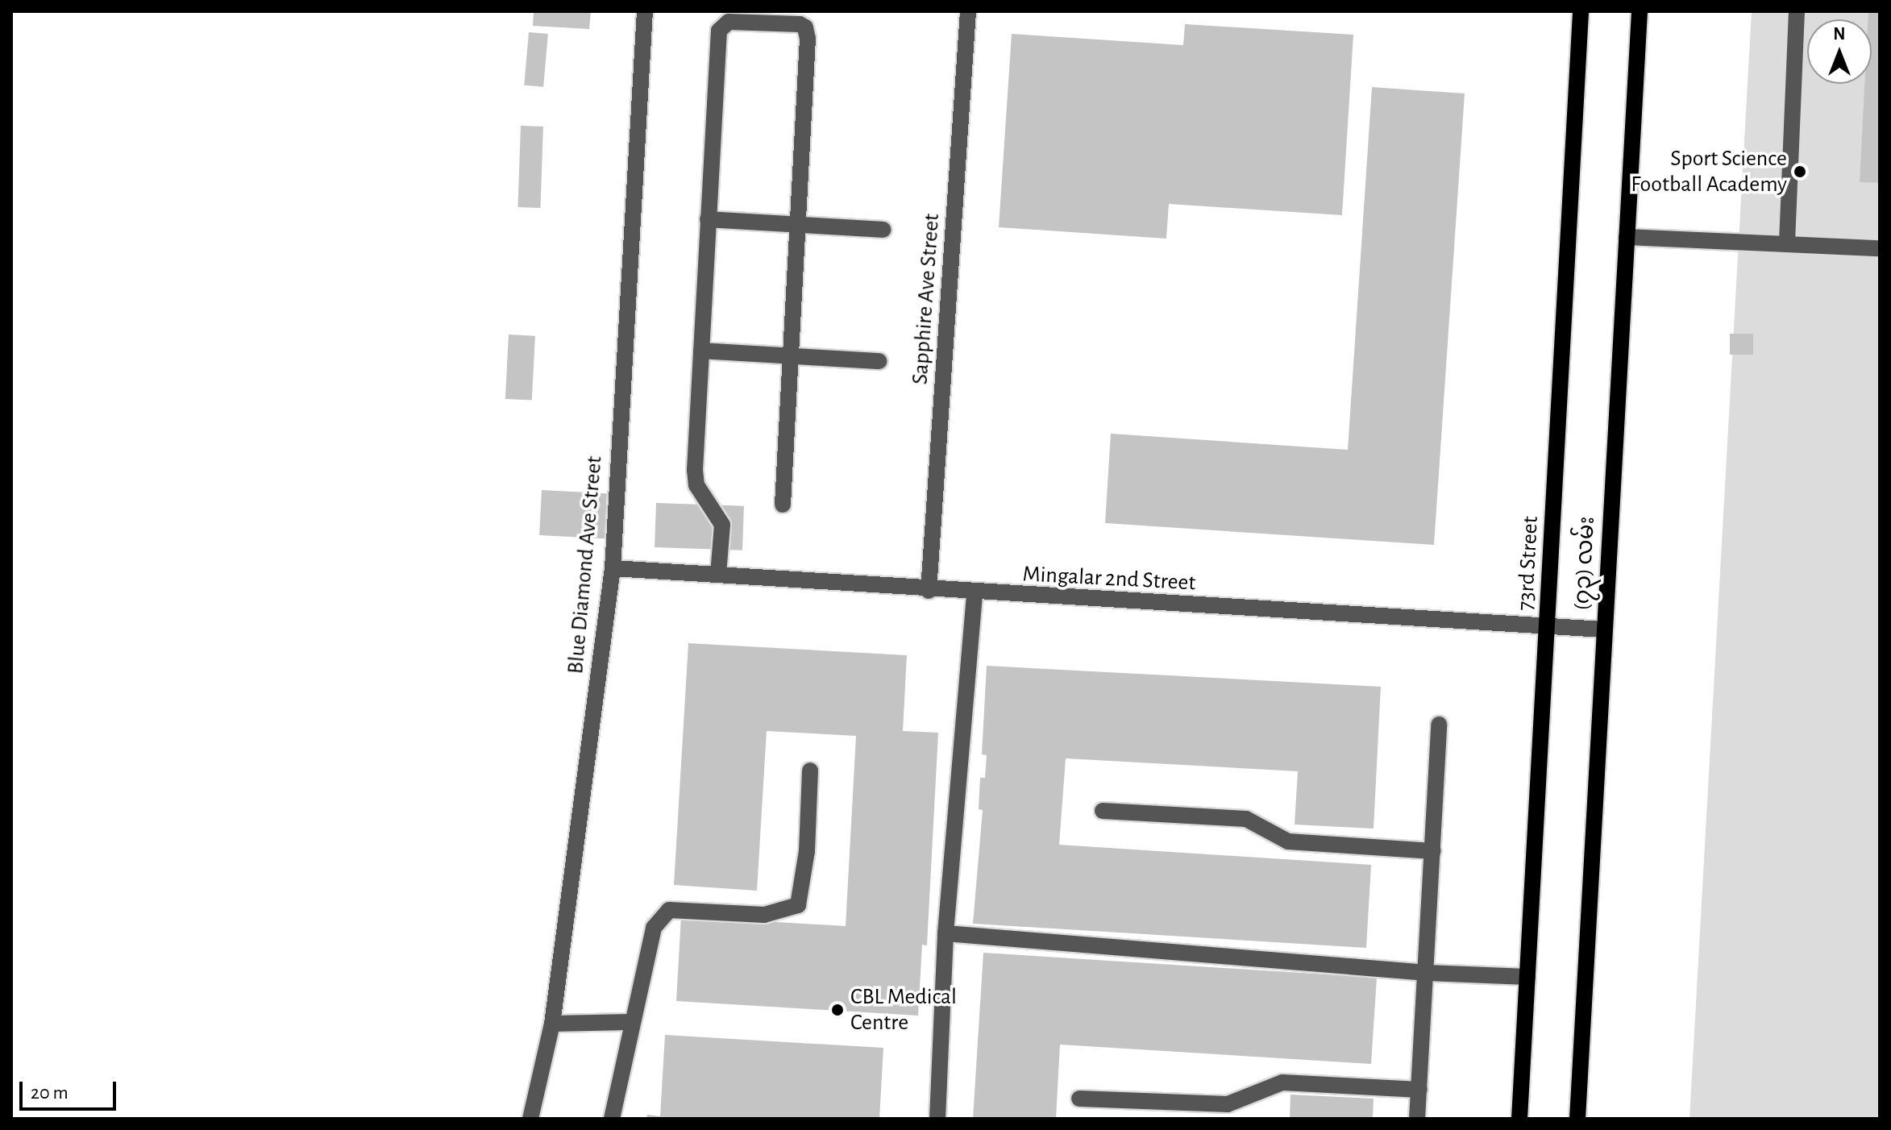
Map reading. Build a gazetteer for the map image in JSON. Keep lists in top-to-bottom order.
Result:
{
  "streets": {
    "main road": ["73rd Street", "(၇၃) လမ်း"],
    "street": ["Sapphire Ave Street", "Blue Diamond Ave Street", "Mingalar 2nd Street"]
  },
  "crossings": [
    ["Sapphire Ave Street", "Mingalar 2nd Street"],
    ["73rd Street", "Mingalar 2nd Street"],
    ["(၇၃) လမ်း", "Mingalar 2nd Street"],
    ["Blue Diamond Ave Street", "Mingalar 2nd Street"]
  ],
  "places": ["Sport Science Football Academy", "CBL Medical Centre"],
  "scale_bar": "20 m",
  "north": "top"
}
